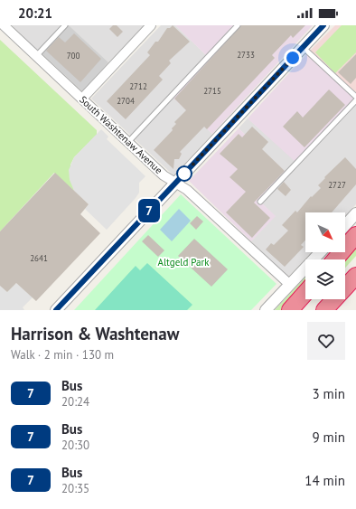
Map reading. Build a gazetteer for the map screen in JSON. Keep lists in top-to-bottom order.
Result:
{
  "streets": {
    "street": ["South Washtenaw Avenue"]
  },
  "parks": ["Altgeld Park"],
  "lines": ["bus line 7"],
  "house_numbers": [
    "2733",
    "700",
    "2712",
    "2715",
    "2704",
    "2727",
    "2641"
  ],
  "north": "bottom right",
  "page": {
    "status": "20:21",
    "on_map": "7",
    "heading": ["Harrison & Washtenaw", "Walk · 2 min · 130 m"],
    "list": [
      {
        "mark": "7",
        "name": "Bus",
        "note": "20:24",
        "value": "3 min"
      },
      {
        "mark": "7",
        "name": "Bus",
        "note": "20:30",
        "value": "9 min"
      },
      {
        "mark": "7",
        "name": "Bus",
        "note": "20:35",
        "value": "14 min"
      }
    ]
  }
}
